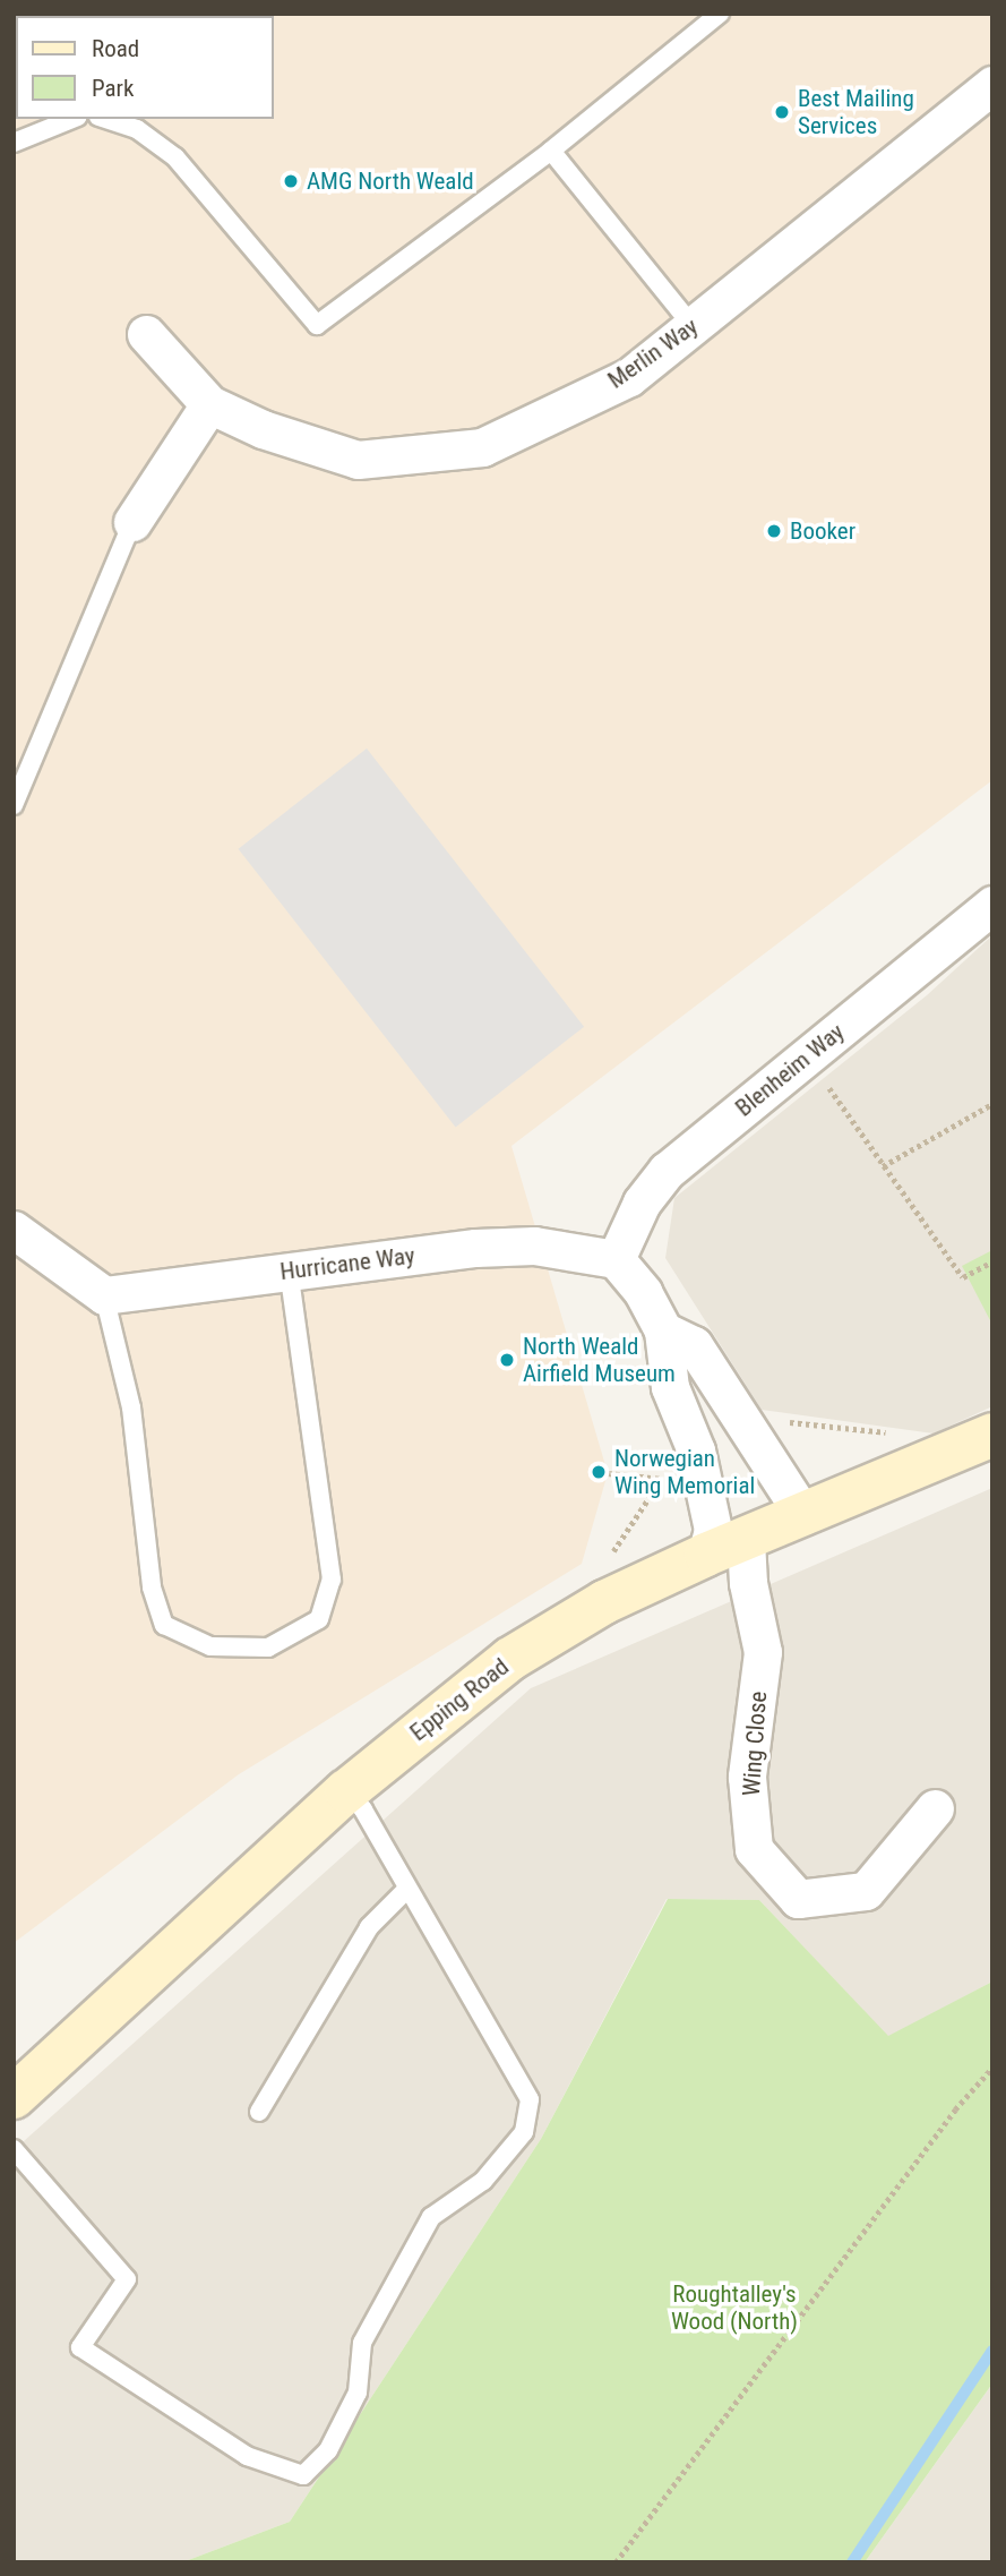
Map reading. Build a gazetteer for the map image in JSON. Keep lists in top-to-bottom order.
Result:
{
  "streets": {
    "main road": ["Epping Road"],
    "street": [
      "Merlin Way",
      "Blenheim Way",
      "Hurricane Way",
      "Wing Close"
    ]
  },
  "crossings": [
    ["Blenheim Way", "Hurricane Way"],
    ["Epping Road", "Wing Close"]
  ],
  "parks": ["Roughtalley's Wood (North)"],
  "places": [
    "Best Mailing Services",
    "AMG North Weald",
    "Booker",
    "North Weald Airfield Museum",
    "Norwegian Wing Memorial"
  ],
  "legend": ["Road", "Park"]
}
